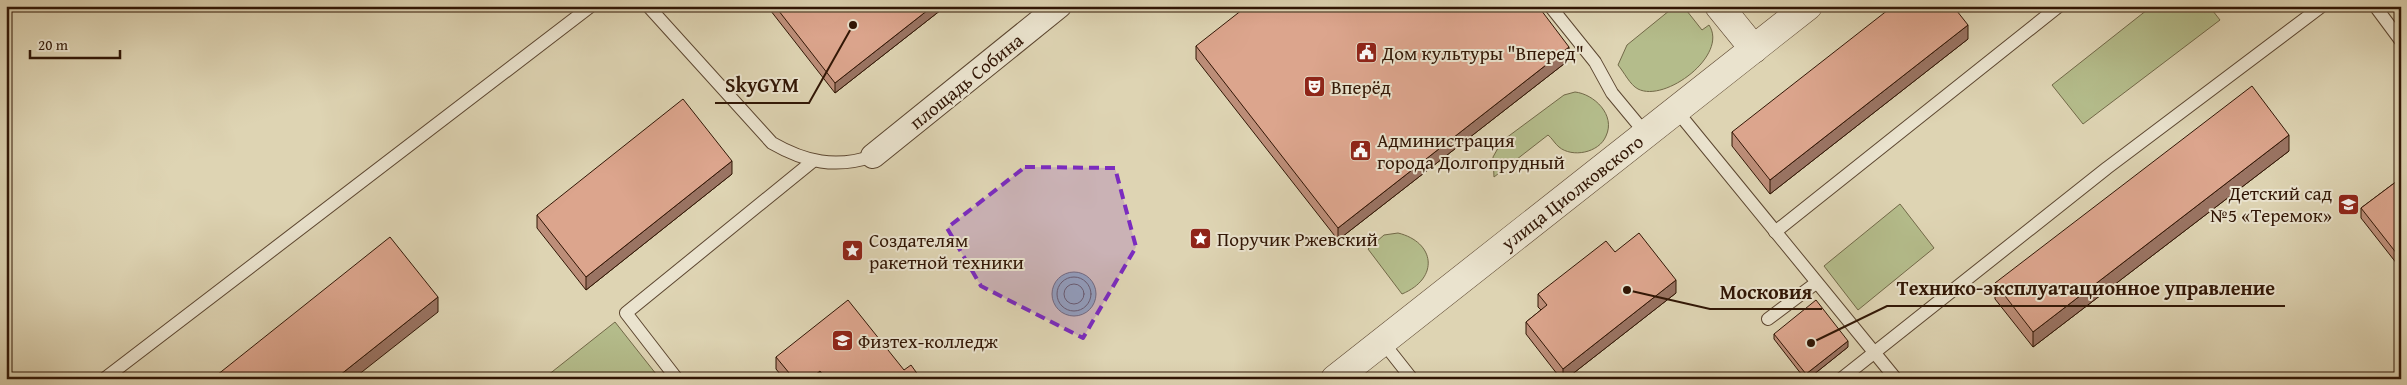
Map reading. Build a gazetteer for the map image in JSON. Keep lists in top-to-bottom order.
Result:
{
  "streets": {
    "street": ["площадь Собина", "улица Циолковского"]
  },
  "places": {
    "other": ["SkyGYM", "Московия", "Технико-эксплуатационное управление"],
    "public building": ["Дом культуры \"Вперед\"", "Администрация города Долгопрудный"],
    "theatre": ["Вперёд"],
    "school or university": ["Детский сад №5 «Теремок»", "Физтех-колледж"],
    "place": ["Поручик Ржевский", "Создателям ракетной техники"]
  },
  "scale_bar": "20 m"
}
